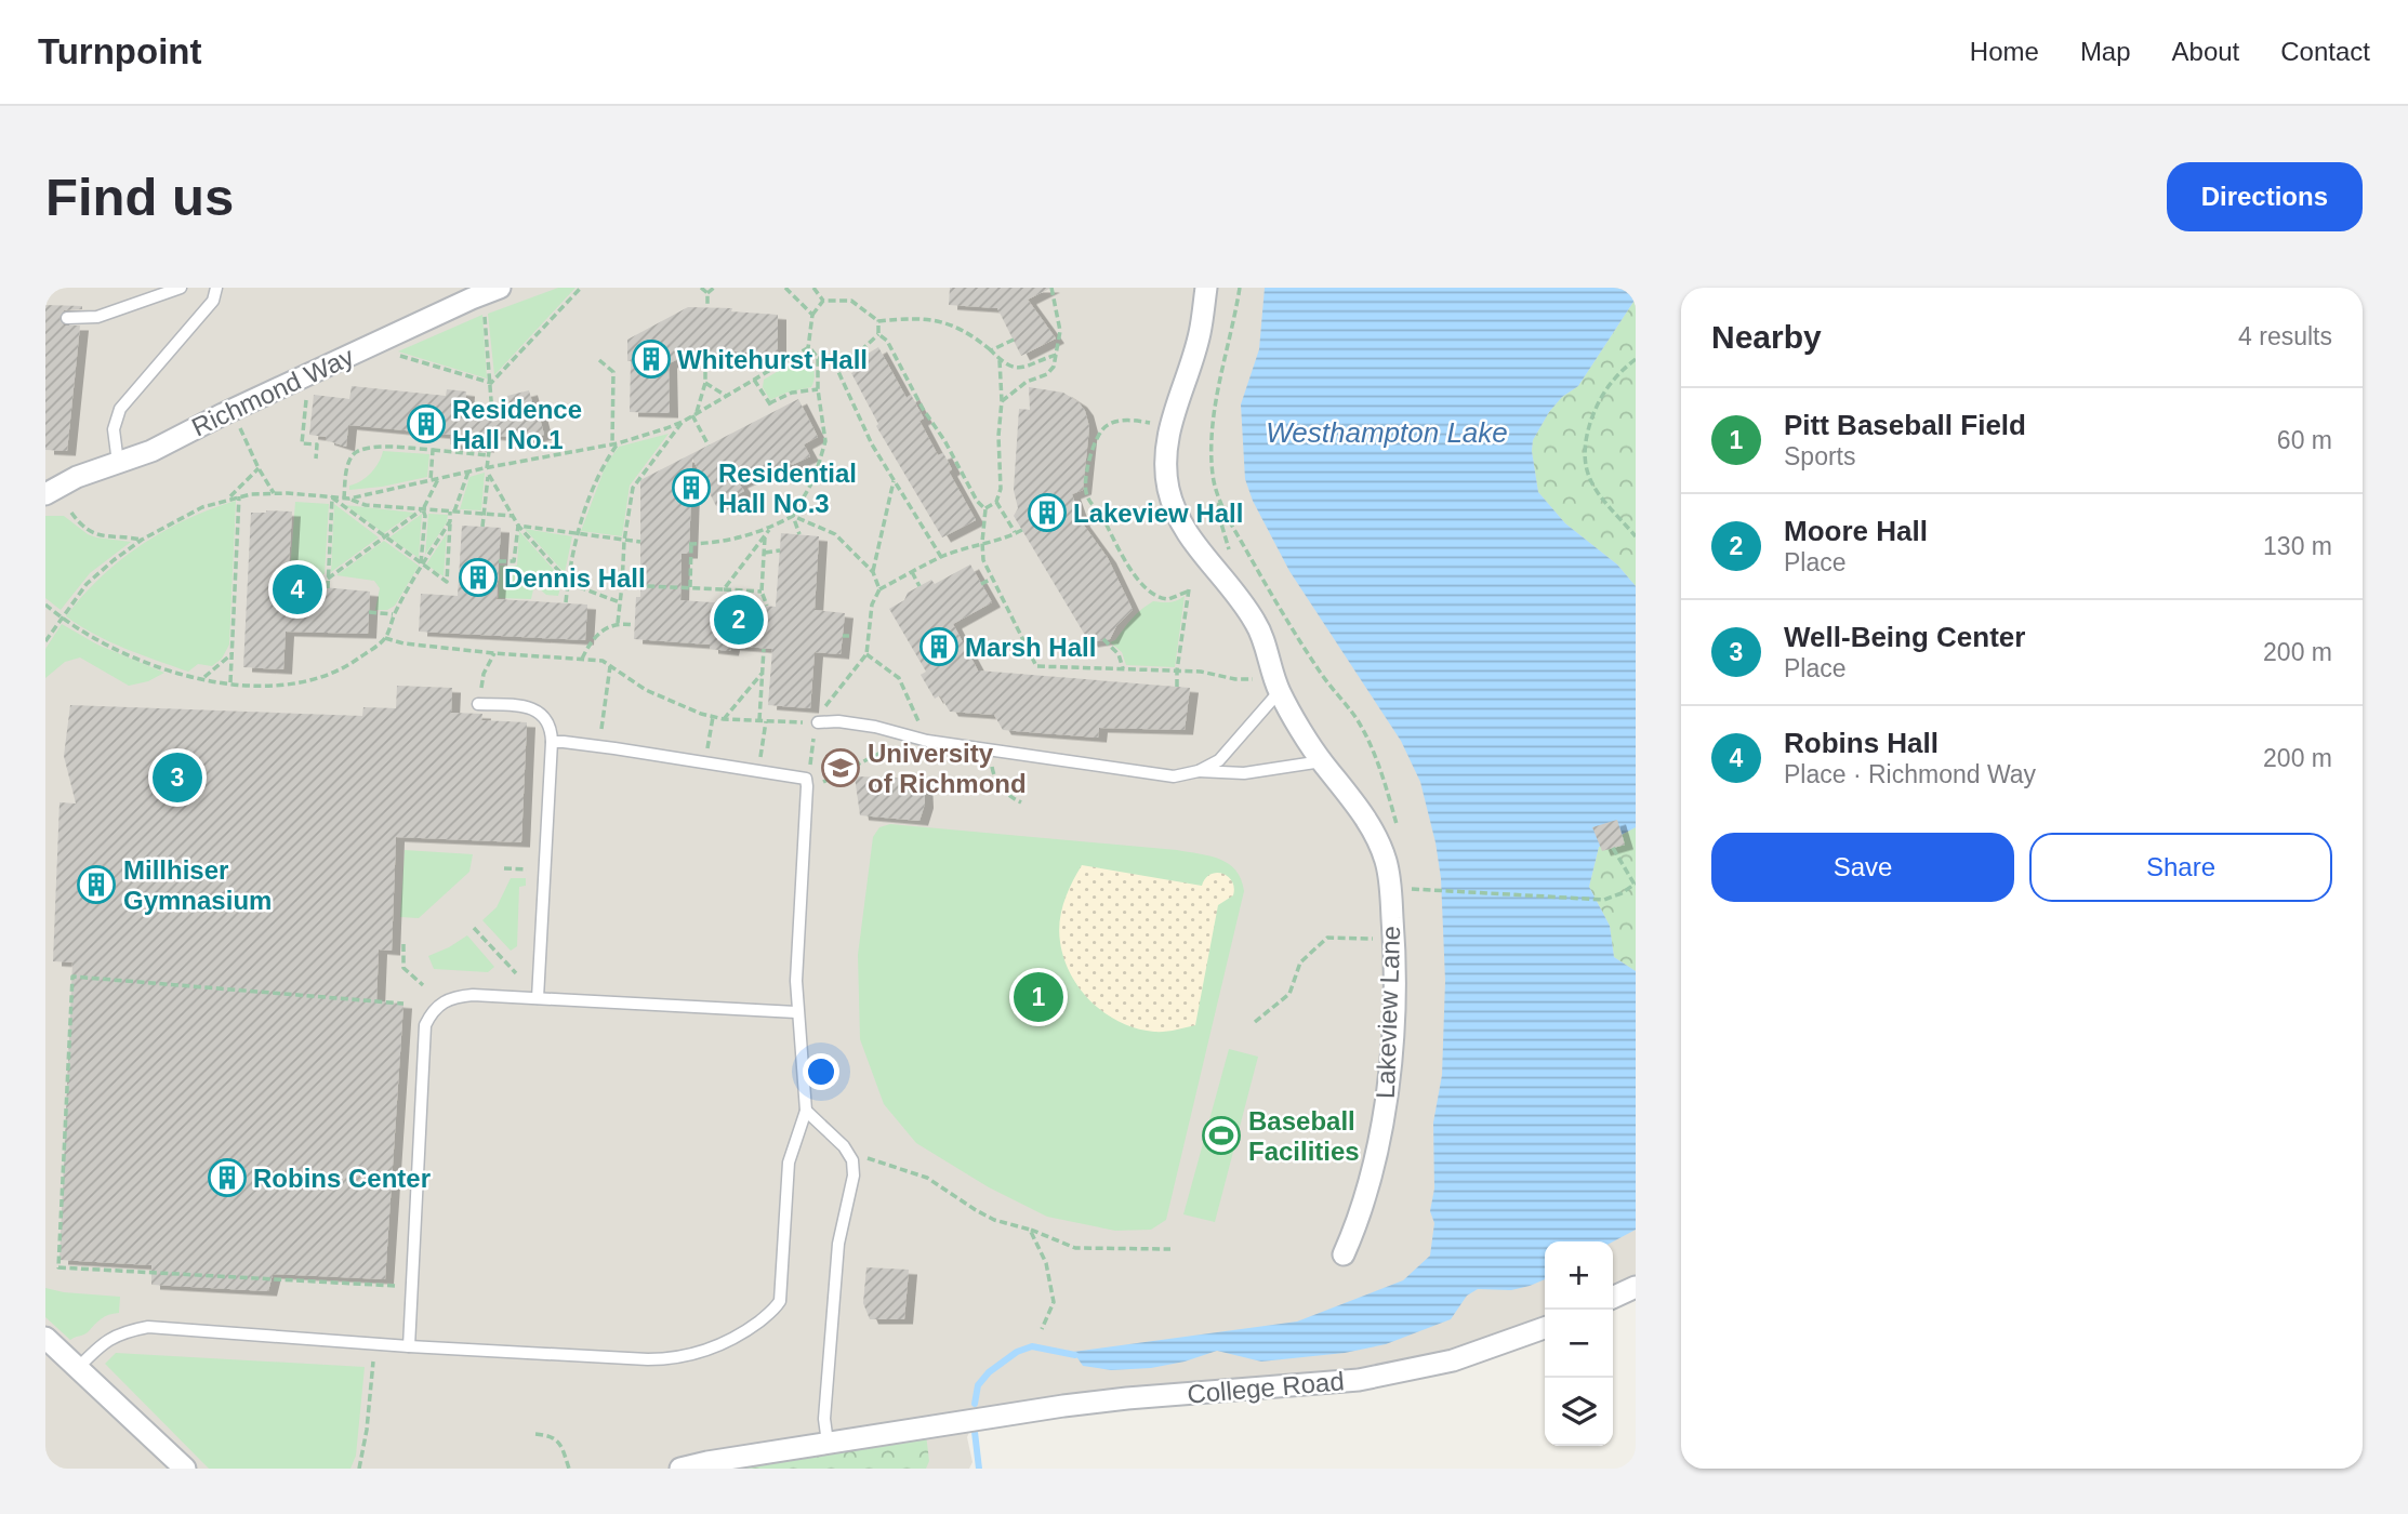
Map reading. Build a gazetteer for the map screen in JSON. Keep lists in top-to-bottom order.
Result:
{
  "streets": {
    "street": ["Richmond Way", "Lakeview Lane", "College Road"]
  },
  "water": ["Westhampton Lake"],
  "places": {
    "building": [
      "Whitehurst Hall",
      "Residence Hall No.1",
      "Residential Hall No.3",
      "Lakeview Hall",
      "Dennis Hall",
      "Marsh Hall",
      "Millhiser Gymnasium",
      "Robins Center"
    ],
    "school or university": ["University of Richmond"],
    "sports": ["Baseball Facilities"]
  },
  "page": {
    "header": "Turnpoint",
    "nav": [
      "Home",
      "Map",
      "About",
      "Contact"
    ],
    "buttons": [
      "Directions",
      ["Save", "Share"]
    ],
    "title": "Find us",
    "heading": ["Nearby", "4 results"],
    "list": [
      {
        "mark": "1",
        "name": "Pitt Baseball Field",
        "note": "Sports",
        "value": "60 m"
      },
      {
        "mark": "2",
        "name": "Moore Hall",
        "note": "Place",
        "value": "130 m"
      },
      {
        "mark": "3",
        "name": "Well-Being Center",
        "note": "Place",
        "value": "200 m"
      },
      {
        "mark": "4",
        "name": "Robins Hall",
        "note": "Place · Richmond Way",
        "value": "200 m"
      }
    ],
    "pins": [
      "4",
      "2",
      "3",
      "1"
    ],
    "map_buttons": ["+", "−"]
  }
}
